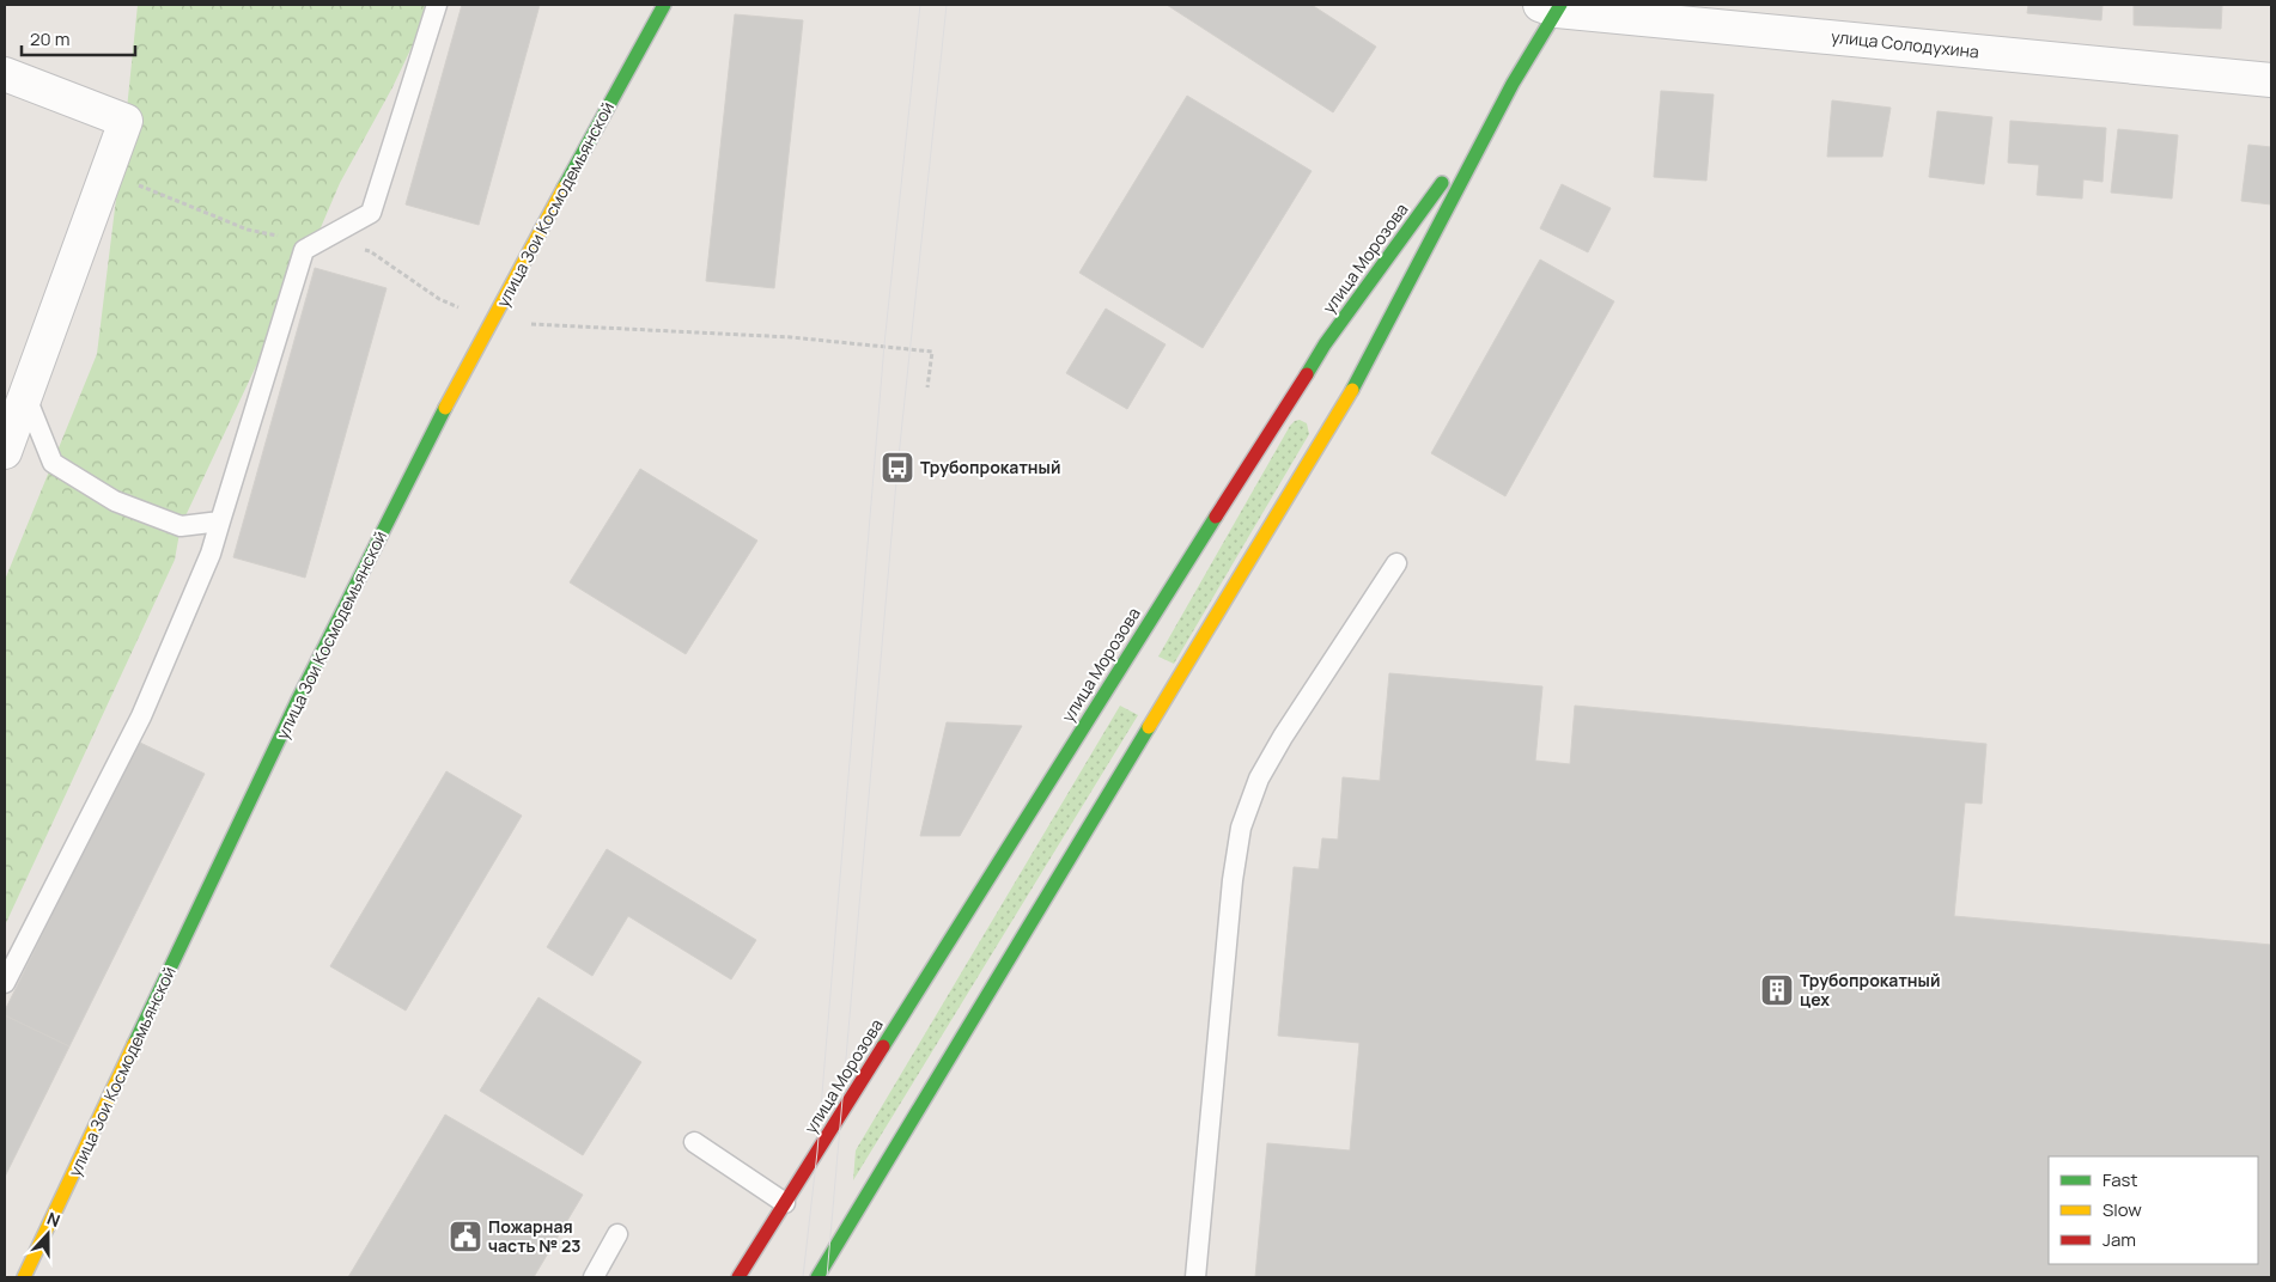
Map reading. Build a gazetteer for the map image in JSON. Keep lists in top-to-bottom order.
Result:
{
  "streets": {
    "main road": ["улица Зои Космодемьянской", "улица Морозова"],
    "street": ["улица Солодухина"]
  },
  "crossings": [
    ["улица Солодухина", "улица Морозова"]
  ],
  "places": {
    "bus stop": ["Трубопрокатный"],
    "building": ["Трубопрокатный цех"],
    "public building": ["Пожарная часть № 23"]
  },
  "legend": ["Fast", "Slow", "Jam"],
  "scale_bar": "20 m",
  "north": "top"
}
